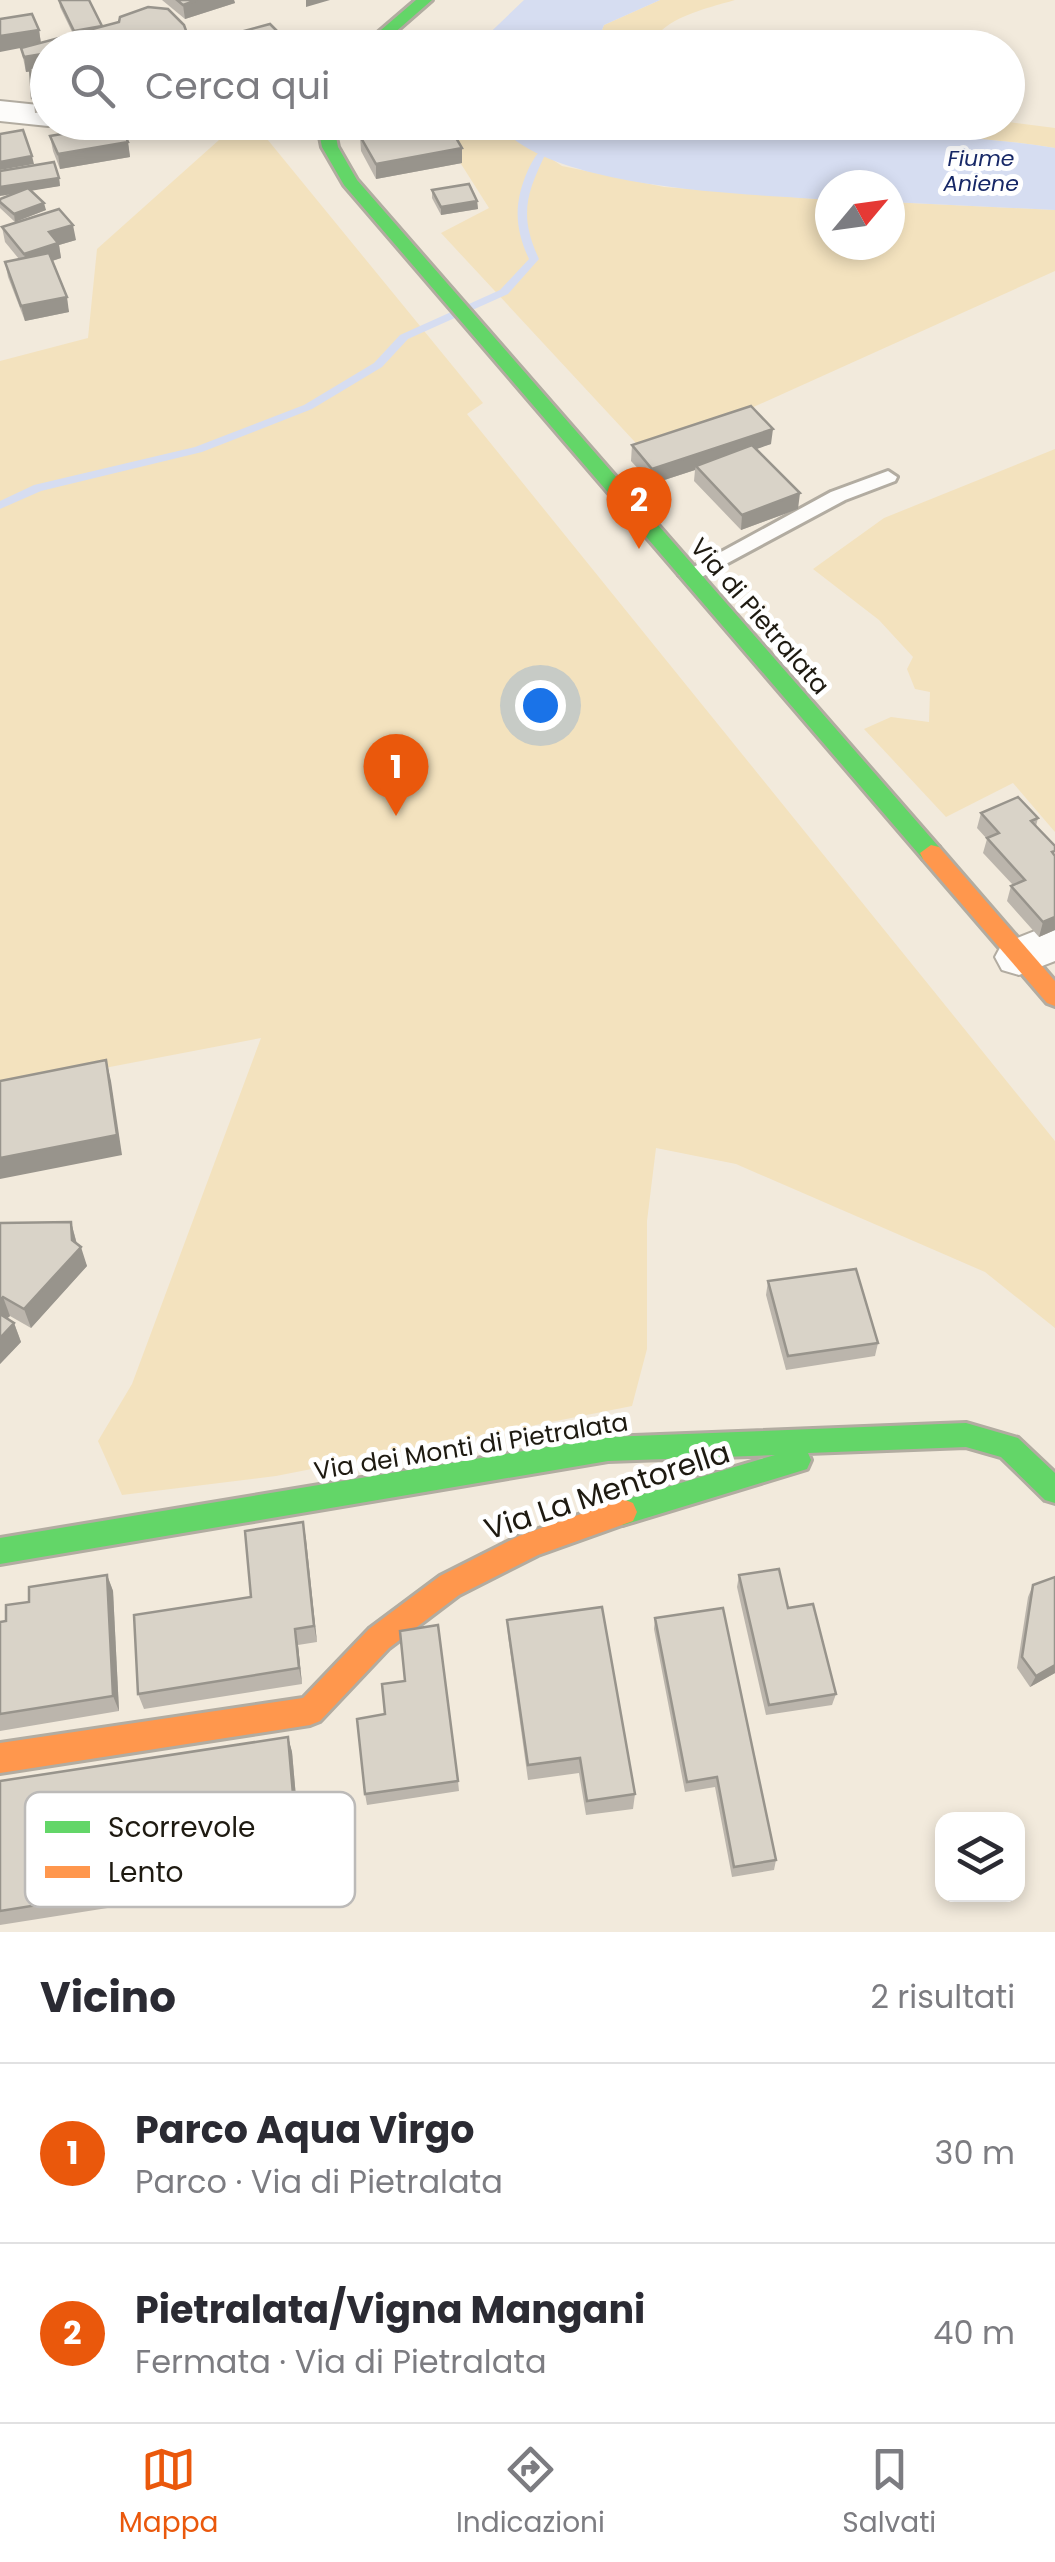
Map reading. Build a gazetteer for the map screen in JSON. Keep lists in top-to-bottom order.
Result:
{
  "streets": {
    "street": ["Via di Pietralata", "Via dei Monti di Pietralata", "Via La Mentorella"]
  },
  "crossings": [
    ["Via dei Monti di Pietralata", "Via La Mentorella"]
  ],
  "water": ["Fiume Aniene"],
  "legend": ["Scorrevole", "Lento"],
  "north": "top right",
  "page": {
    "search": "Cerca qui",
    "pins": ["2", "1"],
    "heading": ["Vicino", "2 risultati"],
    "list": [
      {
        "mark": "1",
        "name": "Parco Aqua Virgo",
        "note": "Parco · Via di Pietralata",
        "value": "30 m"
      },
      {
        "mark": "2",
        "name": "Pietralata/Vigna Mangani",
        "note": "Fermata · Via di Pietralata",
        "value": "40 m"
      }
    ],
    "nav": ["Mappa", "Indicazioni", "Salvati"]
  }
}
